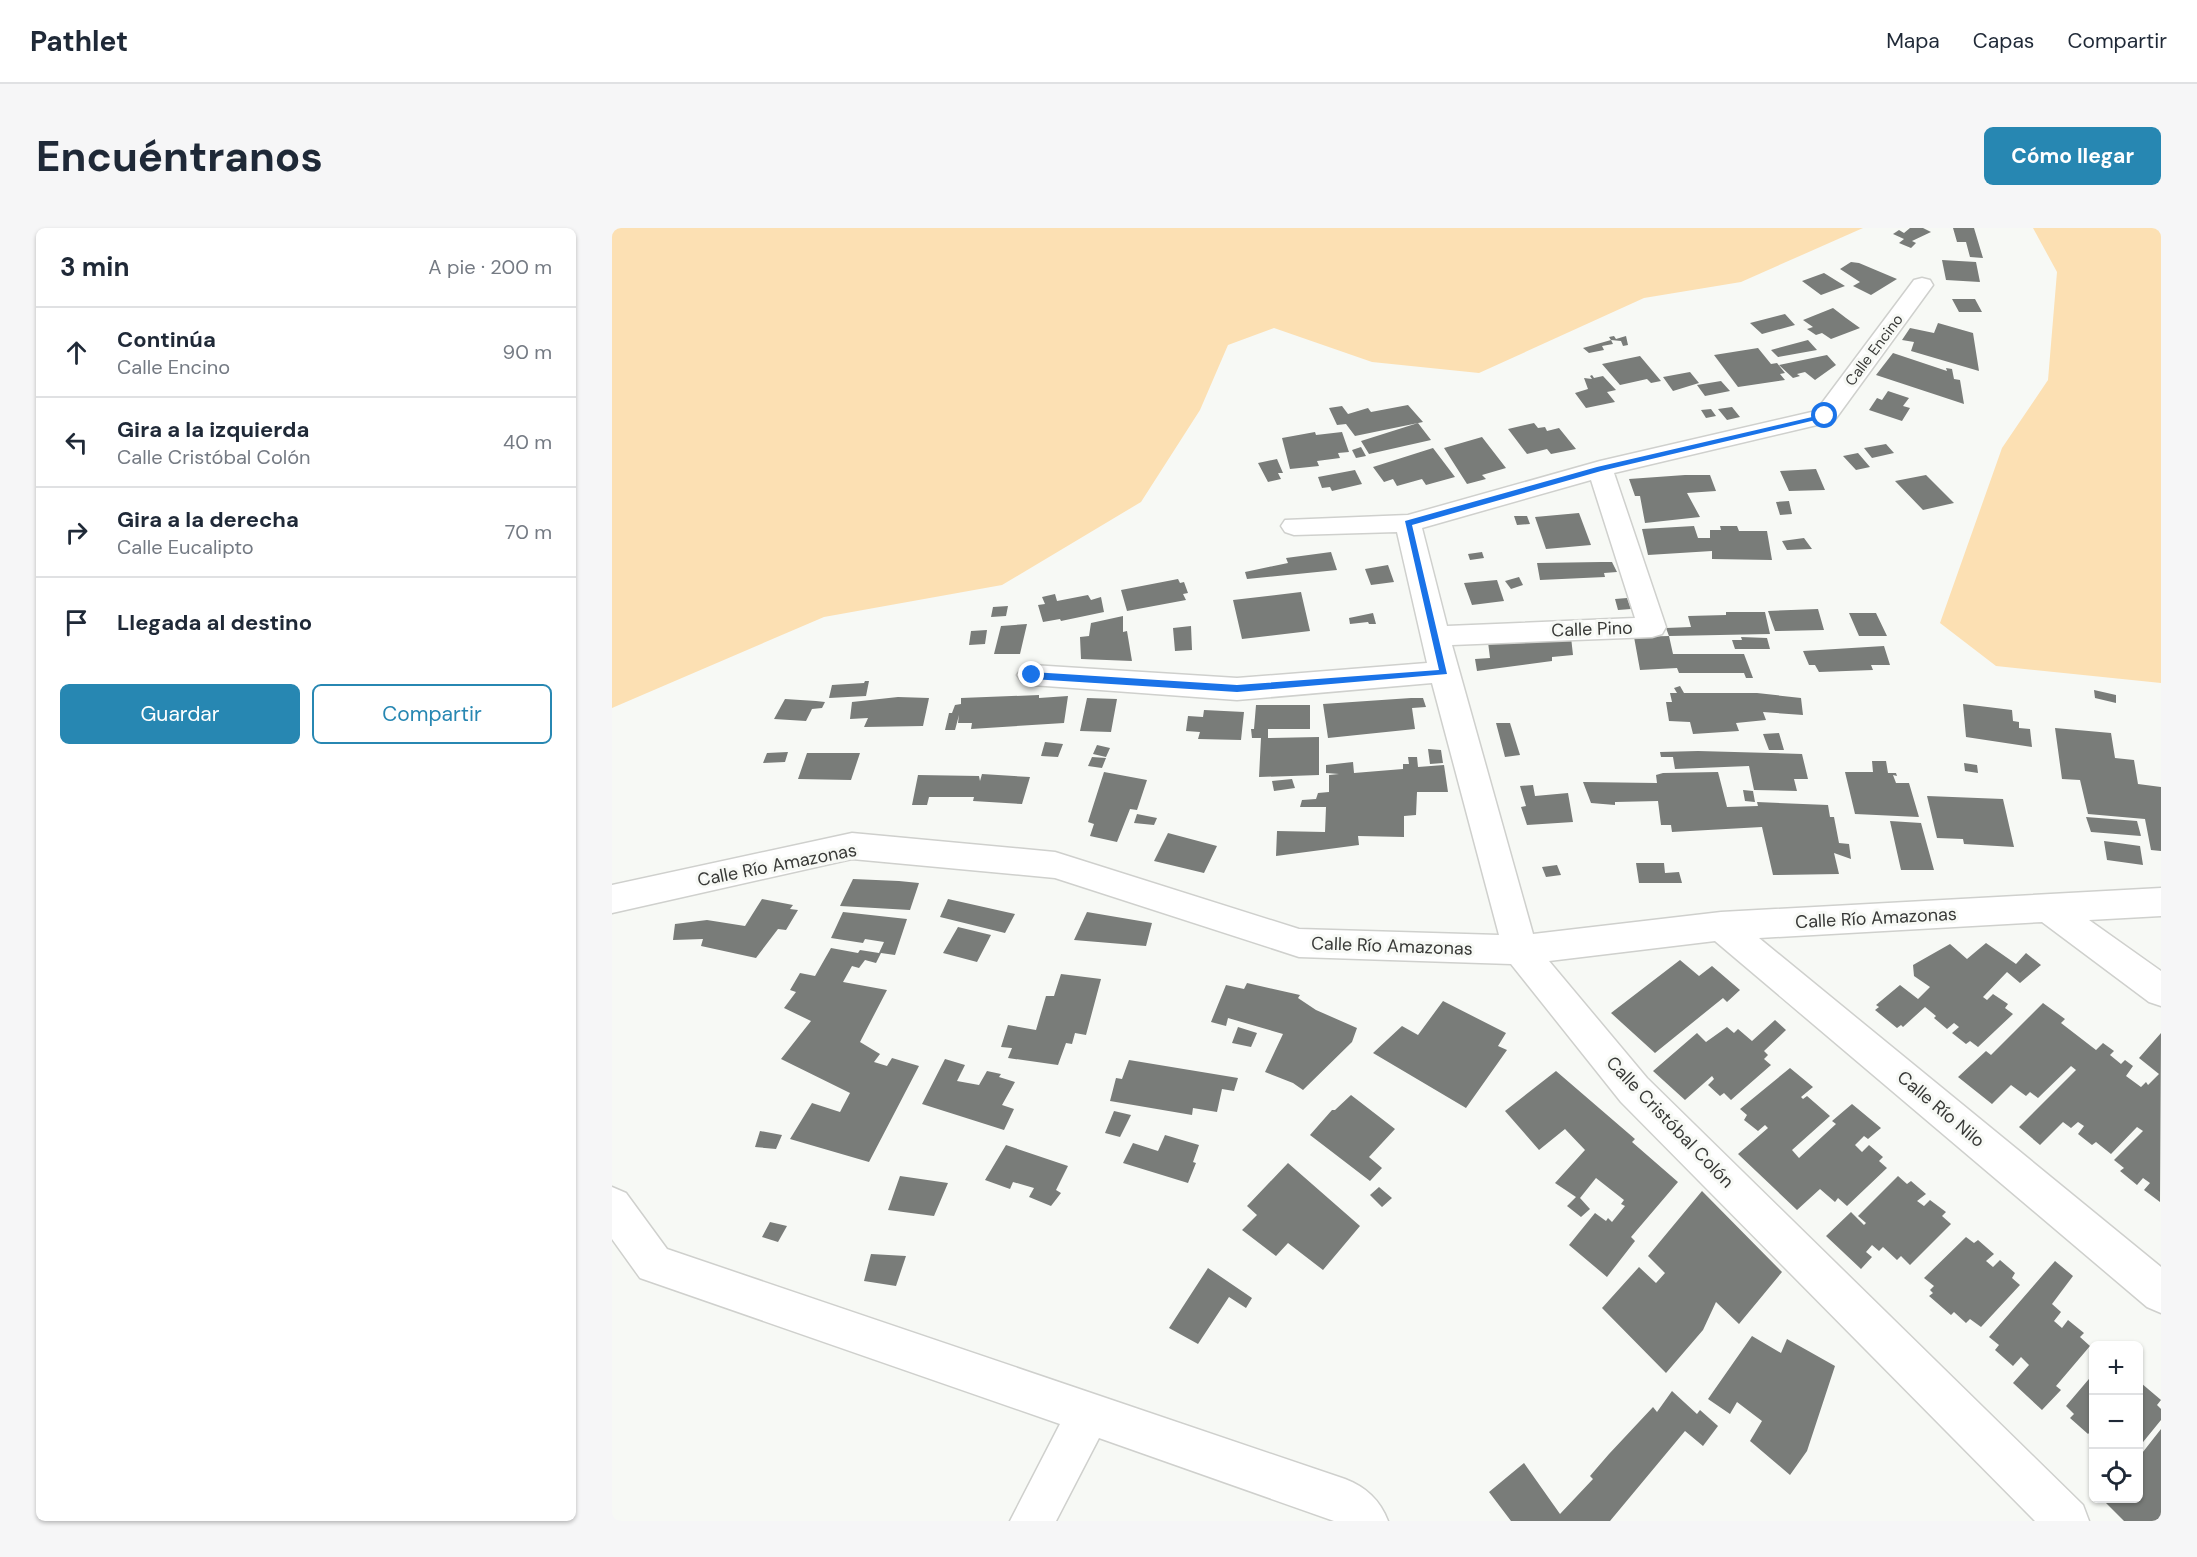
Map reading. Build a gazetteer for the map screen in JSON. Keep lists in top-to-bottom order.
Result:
{
  "streets": {
    "street": [
      "Calle Encino",
      "Calle Pino",
      "Calle Río Amazonas",
      "Calle Río Nilo",
      "Calle Cristóbal Colón"
    ]
  },
  "crossings": [
    ["Calle Encino", "Calle Pino"],
    ["Calle Encino", "Calle Cristóbal Colón"],
    ["Calle Pino", "Calle Cristóbal Colón"],
    ["Calle Río Amazonas", "Calle Río Nilo"],
    ["Calle Río Amazonas", "Calle Cristóbal Colón"]
  ],
  "page": {
    "header": "Pathlet",
    "nav": ["Mapa", "Capas", "Compartir"],
    "buttons": [
      "Cómo llegar",
      ["Guardar", "Compartir"]
    ],
    "title": "Encuéntranos",
    "heading": ["3 min", "A pie · 200 m"],
    "list": [
      ["Continúa", "Calle Encino", "90 m"],
      ["Gira a la izquierda", "Calle Cristóbal Colón", "40 m"],
      ["Gira a la derecha", "Calle Eucalipto", "70 m"],
      "Llegada al destino"
    ],
    "map_buttons": ["+", "−"]
  }
}
